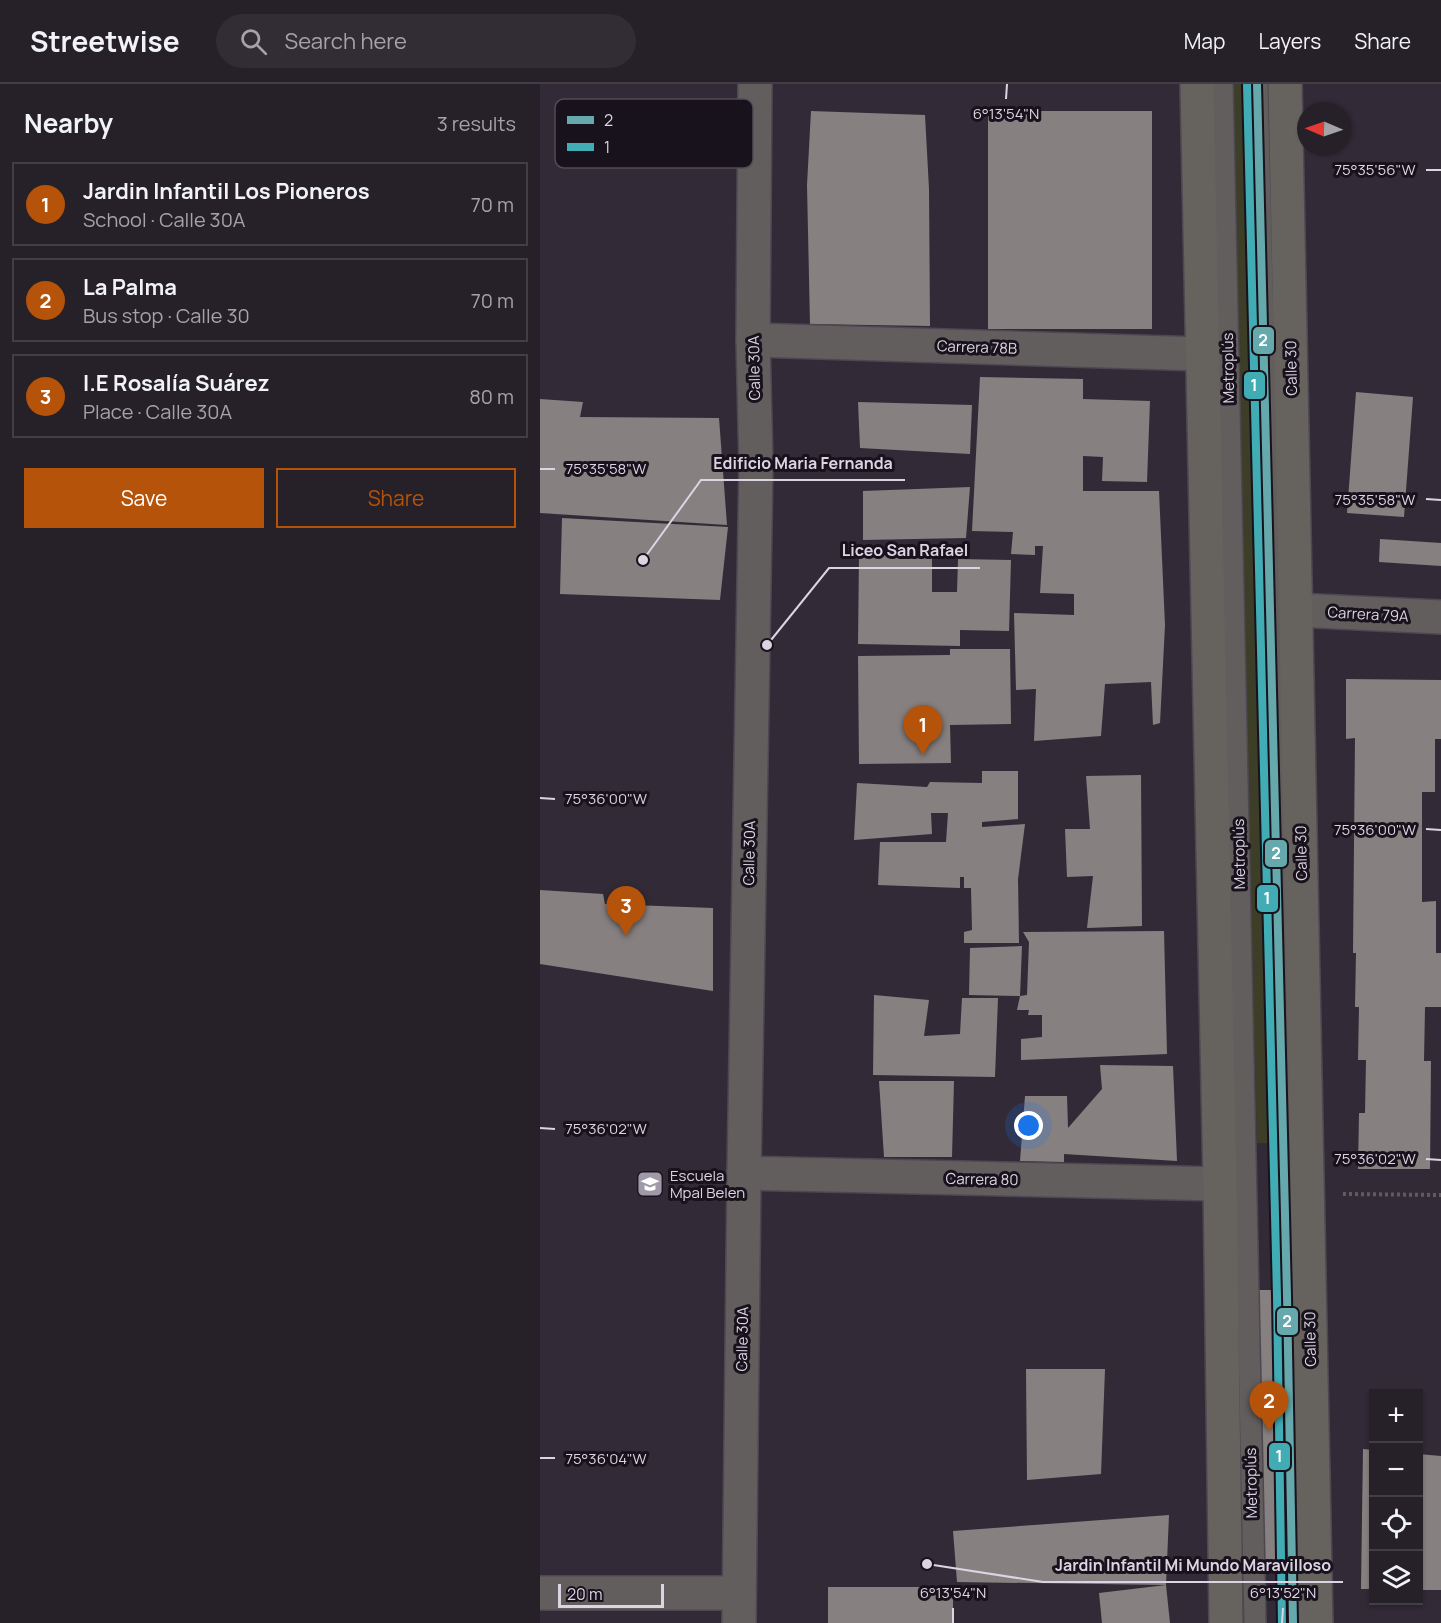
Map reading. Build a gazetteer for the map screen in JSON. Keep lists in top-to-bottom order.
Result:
{
  "streets": {
    "main road": ["Calle 30"],
    "street": [
      "Carrera 78B",
      "Calle 30A",
      "Carrera 79A",
      "Carrera 80"
    ],
    "lane": ["Metroplús"]
  },
  "crossings": [
    ["Carrera 78B", "Calle 30A"],
    ["Calle 30A", "Carrera 80"],
    ["Calle 30", "Carrera 79A"]
  ],
  "places": {
    "other": ["Edificio Maria Fernanda", "Liceo San Rafael", "Jardin Infantil Mi Mundo Maravilloso"],
    "school or university": ["Escuela Mpal Belen"]
  },
  "lines": ["transit line 2", "transit line 1"],
  "legend": ["2", "1"],
  "scale_bar": "20 m",
  "north": "left",
  "page": {
    "header": "Streetwise",
    "search": "Search here",
    "nav": ["Map", "Layers", "Share"],
    "heading": ["Nearby", "3 results"],
    "list": [
      {
        "mark": "1",
        "name": "Jardin Infantil Los Pioneros",
        "note": "School · Calle 30A",
        "value": "70 m"
      },
      {
        "mark": "2",
        "name": "La Palma",
        "note": "Bus stop · Calle 30",
        "value": "70 m"
      },
      {
        "mark": "3",
        "name": "I.E Rosalía Suárez",
        "note": "Place · Calle 30A",
        "value": "80 m"
      }
    ],
    "buttons": ["Save", "Share"],
    "pins": ["1", "3", "2"],
    "map_buttons": ["+", "−"],
    "scale": "20 m"
  },
  "coordinates": [
    "6°13'54\"N",
    "75°35'56\"W",
    "75°35'58\"W",
    "75°36'00\"W",
    "75°36'02\"W",
    "75°36'04\"W",
    "6°13'52\"N"
  ]
}
